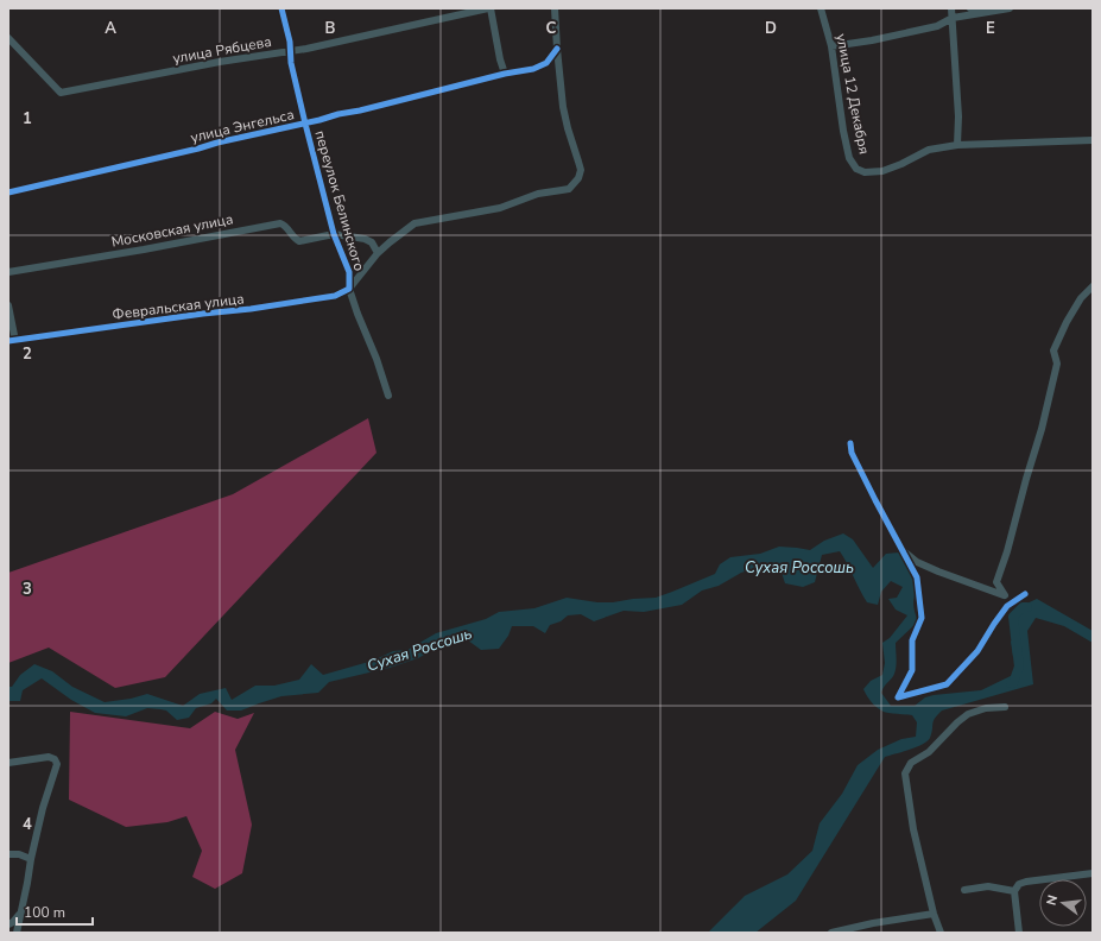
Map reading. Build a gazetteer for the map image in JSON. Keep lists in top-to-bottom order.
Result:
{
  "streets": {
    "street": [
      "улица Рябцева",
      "улица 12 Декабря",
      "улица Энгельса",
      "переулок Белинского",
      "Московская улица",
      "Февральская улица"
    ]
  },
  "crossings": [
    ["улица Рябцева", "улица Энгельса"],
    ["улица Рябцева", "переулок Белинского"],
    ["улица Энгельса", "переулок Белинского"],
    ["переулок Белинского", "Московская улица"],
    ["переулок Белинского", "Февральская улица"]
  ],
  "water": ["Сухая Россошь"],
  "scale_bar": "100 m",
  "north": "left",
  "grid": {
    "columns": [
      "A",
      "B",
      "C",
      "D",
      "E"
    ],
    "rows": [
      "1",
      "2",
      "3",
      "4"
    ]
  }
}
